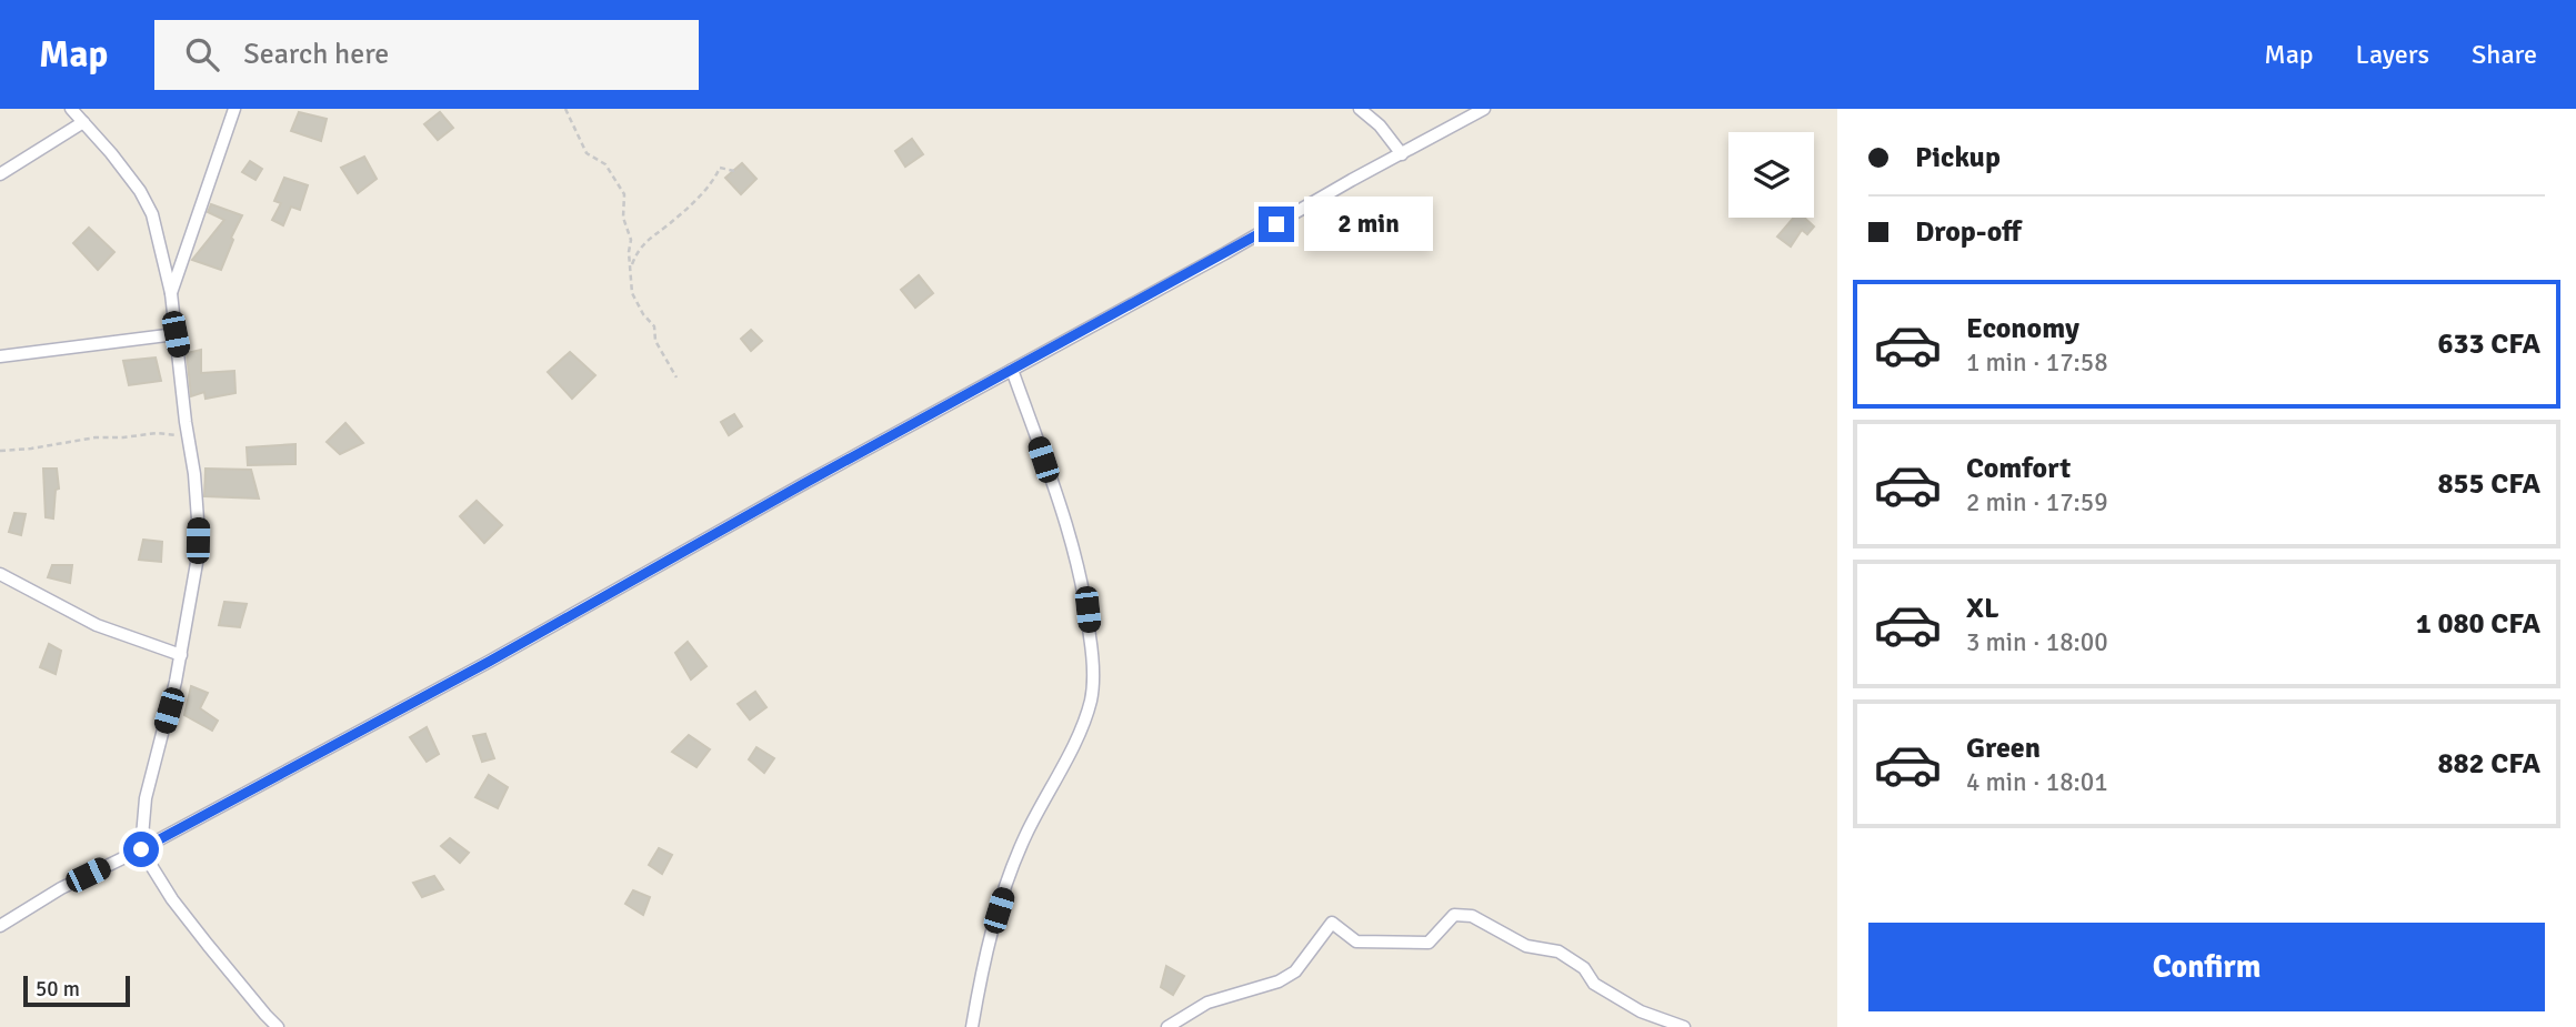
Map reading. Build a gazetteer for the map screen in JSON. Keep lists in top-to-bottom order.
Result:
{
  "scale_bar": "50 m",
  "page": {
    "header": "Map",
    "search": "Search here",
    "nav": ["Map", "Layers", "Share"],
    "banner": ["Pickup", "Drop-off"],
    "bubble": "2 min",
    "list": [
      {
        "name": "Economy",
        "note": "1 min · 17:58",
        "value": "633 CFA"
      },
      {
        "name": "Comfort",
        "note": "2 min · 17:59",
        "value": "855 CFA"
      },
      {
        "name": "XL",
        "note": "3 min · 18:00",
        "value": "1 080 CFA"
      },
      {
        "name": "Green",
        "note": "4 min · 18:01",
        "value": "882 CFA"
      }
    ],
    "buttons": "Confirm",
    "scale": "50 m"
  }
}
